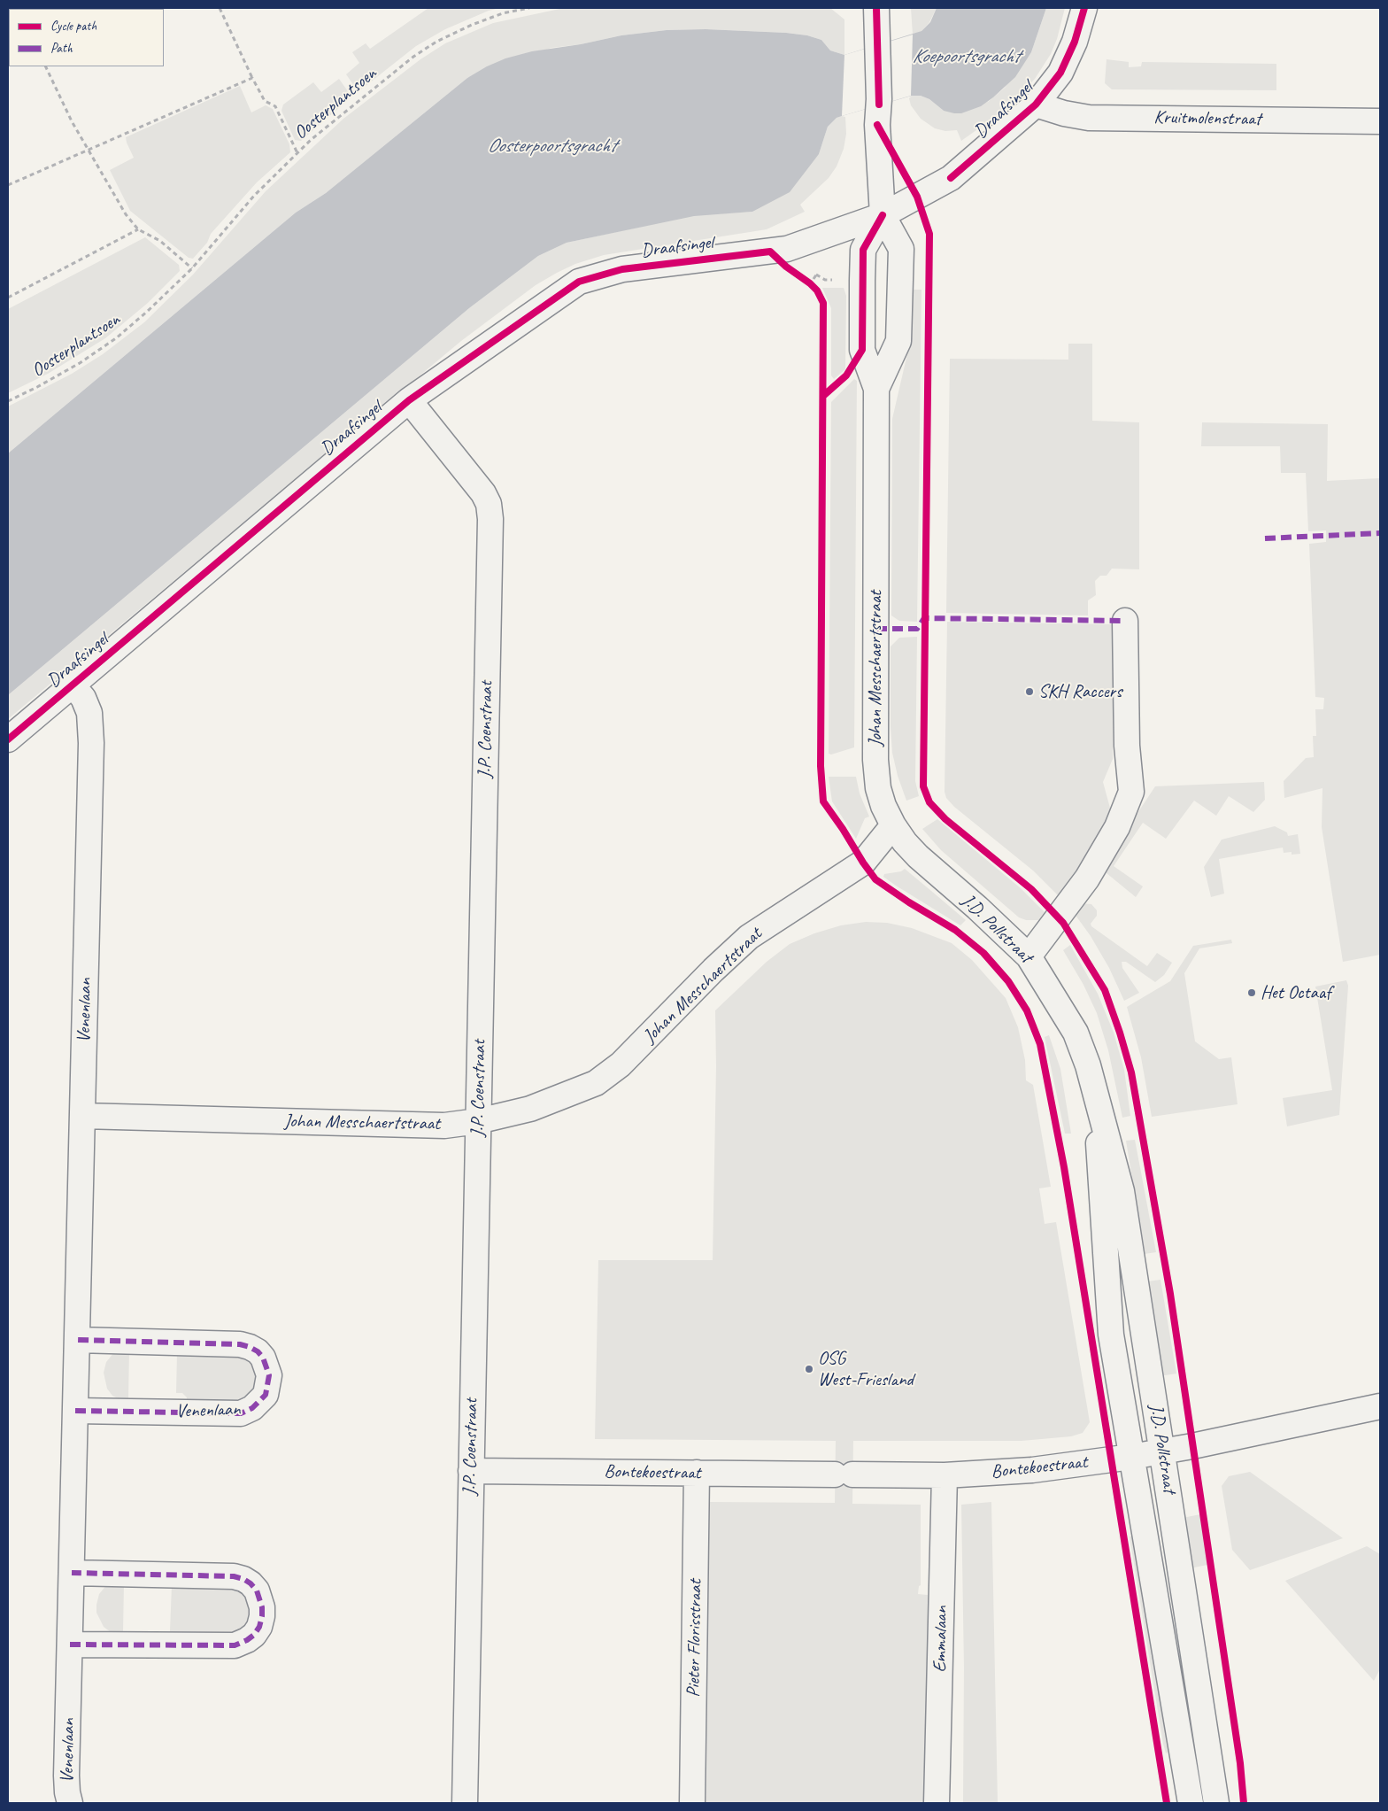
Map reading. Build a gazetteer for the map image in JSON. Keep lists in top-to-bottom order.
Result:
{
  "streets": {
    "street": [
      "Draafsingel",
      "Kruitmolenstraat",
      "Johan Messchaertstraat",
      "J.P. Coenstraat",
      "J.D. Pollstraat",
      "Venenlaan",
      "Bontekoestraat",
      "Pieter Florisstraat",
      "Emmalaan"
    ],
    "path": ["Oosterplantsoen"]
  },
  "crossings": [
    ["Draafsingel", "Kruitmolenstraat"],
    ["Draafsingel", "Johan Messchaertstraat"],
    ["Draafsingel", "J.P. Coenstraat"],
    ["Draafsingel", "Venenlaan"],
    ["Johan Messchaertstraat", "J.P. Coenstraat"],
    ["Johan Messchaertstraat", "J.D. Pollstraat"],
    ["Johan Messchaertstraat", "Venenlaan"],
    ["J.P. Coenstraat", "Bontekoestraat"],
    ["J.D. Pollstraat", "Bontekoestraat"],
    ["Bontekoestraat", "Pieter Florisstraat"],
    ["Bontekoestraat", "Emmalaan"]
  ],
  "water": ["Koepoortsgracht", "Oosterpoortsgracht"],
  "places": ["SKH Raccers", "Het Octaaf", "OSG West-Friesland"],
  "legend": ["Cycle path", "Path"]
}
